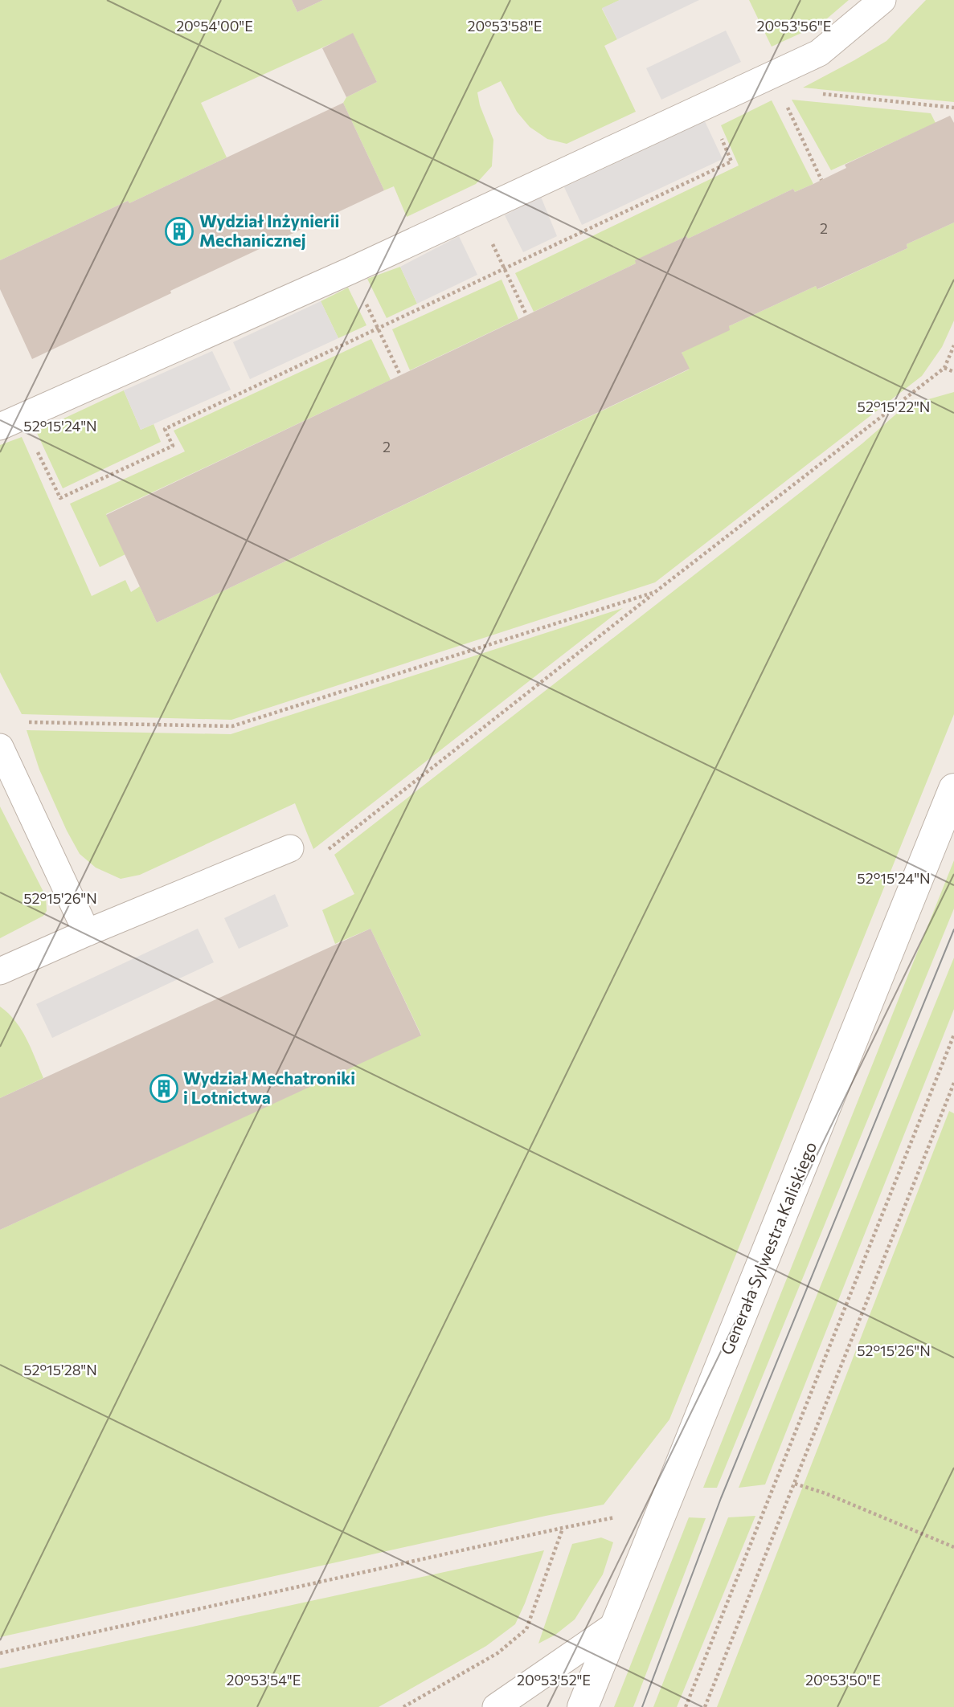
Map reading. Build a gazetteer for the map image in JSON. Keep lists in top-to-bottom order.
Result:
{
  "streets": {
    "street": ["Generała Sylwestra Kaliskiego"]
  },
  "places": {
    "building": ["Wydział Inżynierii Mechanicznej", "Wydział Mechatroniki i Lotnictwa"]
  },
  "house_numbers": ["2", "2"],
  "coordinates": [
    "20°54'00\"E",
    "20°53'58\"E",
    "20°53'56\"E",
    "52°15'22\"N",
    "52°15'24\"N",
    "52°15'26\"N",
    "52°15'28\"N",
    "20°53'54\"E",
    "20°53'52\"E",
    "20°53'50\"E"
  ]
}
